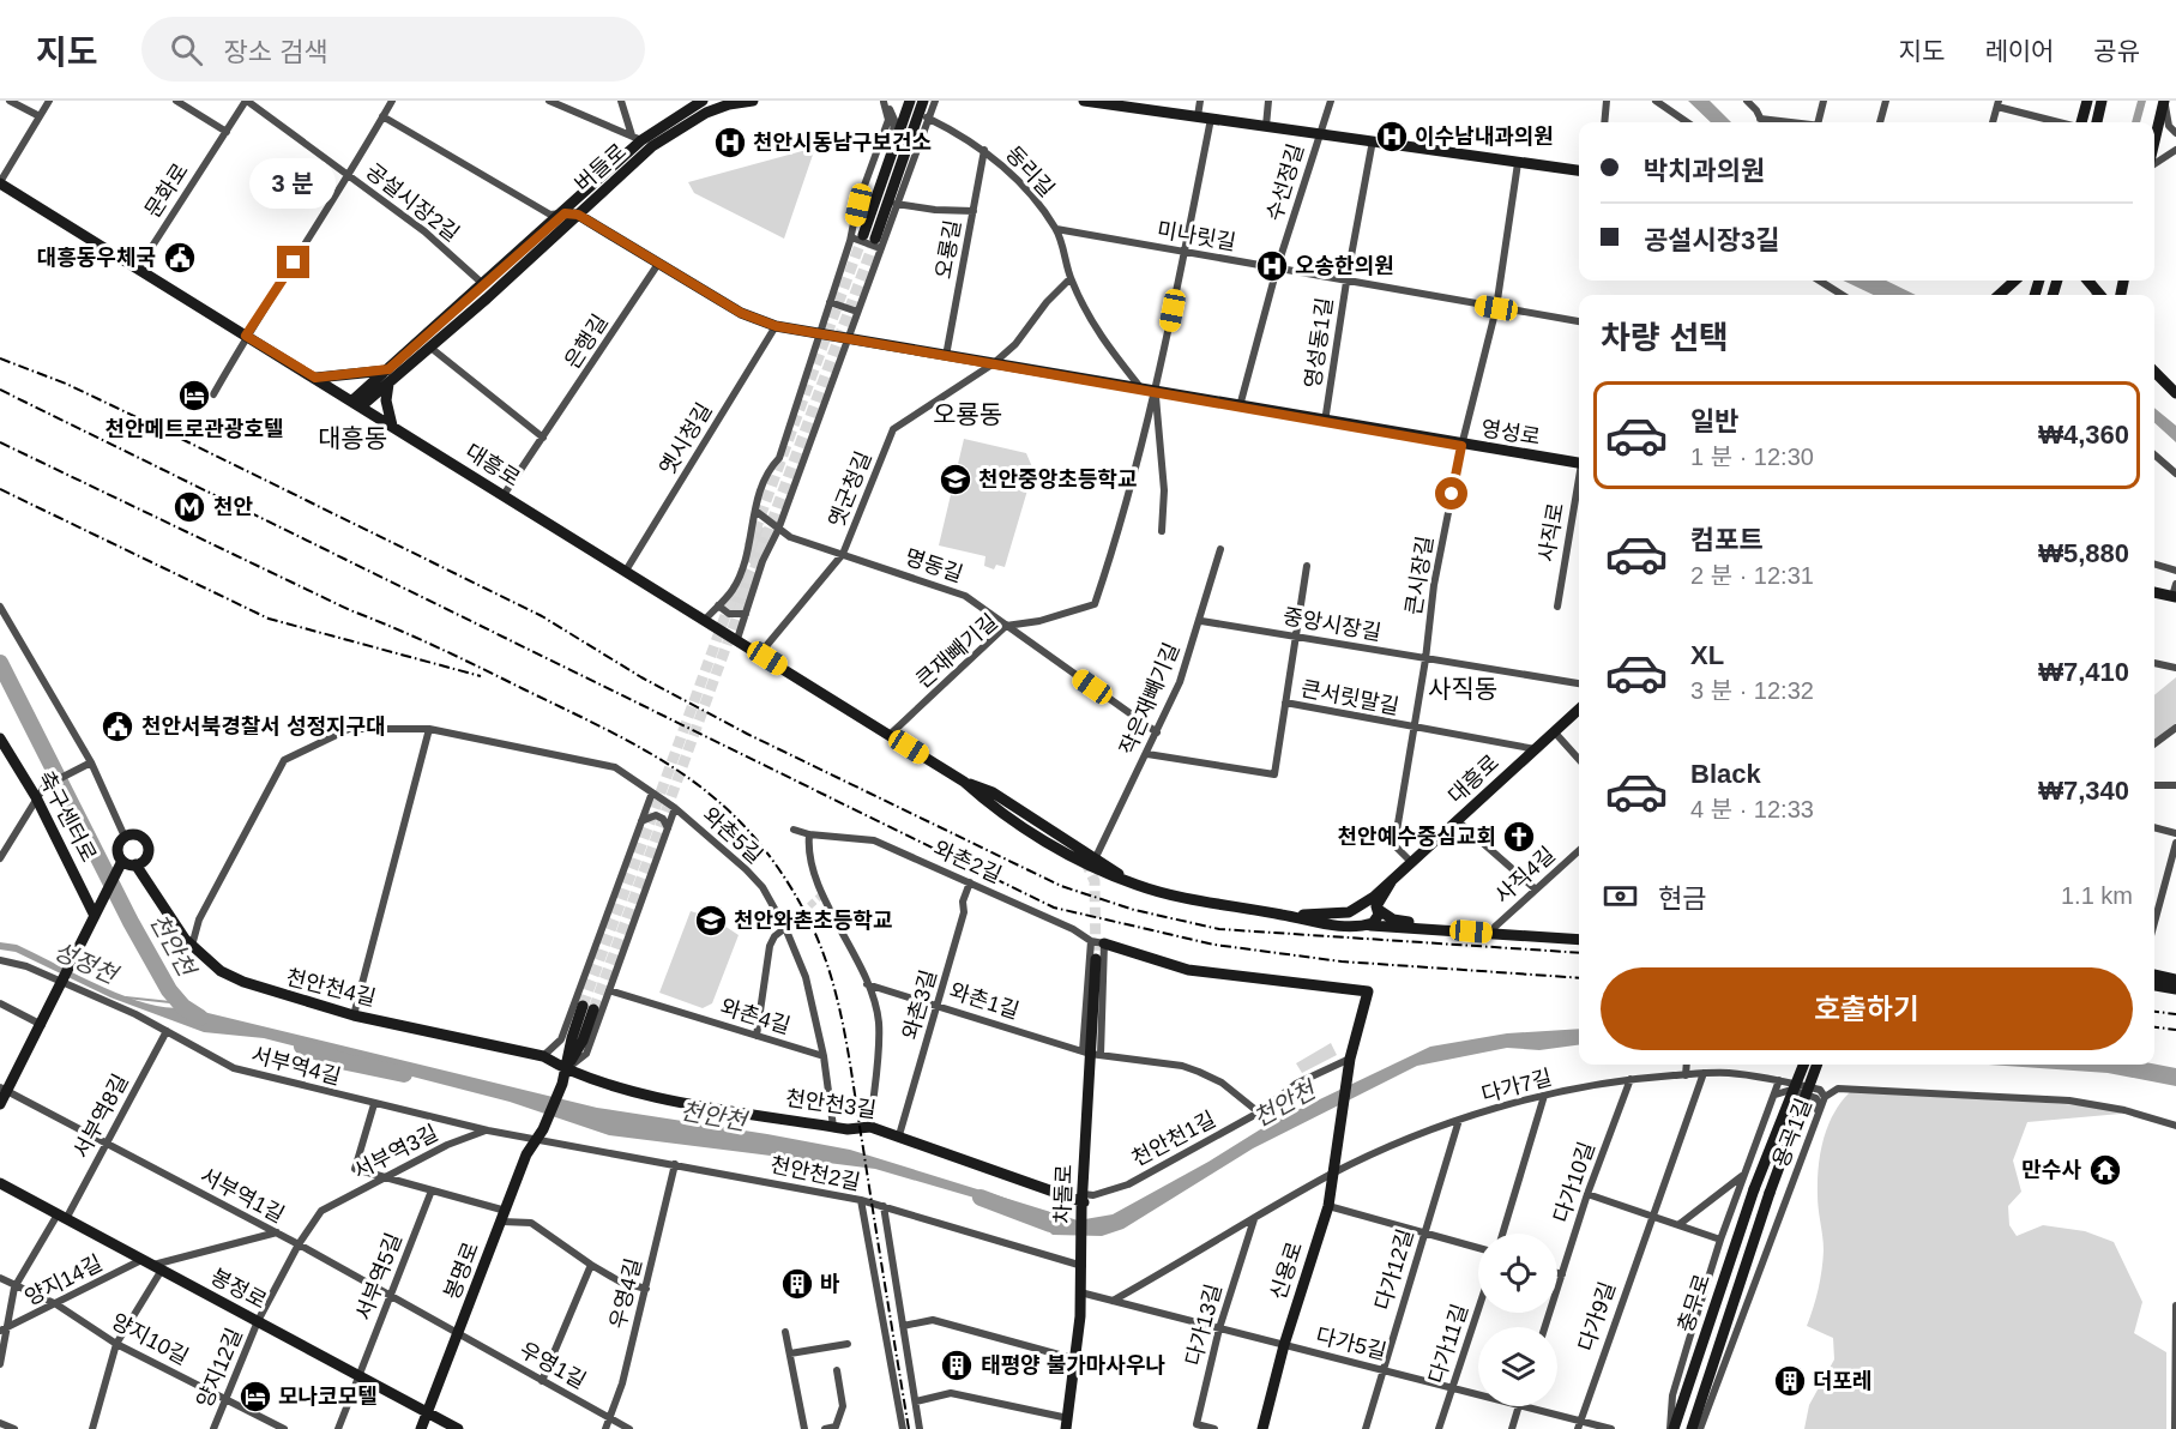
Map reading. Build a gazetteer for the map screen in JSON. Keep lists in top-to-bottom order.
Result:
{
  "streets": {
    "street": [
      "버들로",
      "동리길",
      "수선정길",
      "문화로",
      "공설시장2길",
      "미나릿길",
      "오룡길",
      "은행길",
      "영성동1길",
      "영성로",
      "옛시청길",
      "대흥로",
      "옛군청길",
      "사직로",
      "명동길",
      "큰시장길",
      "중앙시장길",
      "큰재빼기길",
      "큰서릿말길",
      "작은재빼기길",
      "축구센터로",
      "와촌5길",
      "와촌2길",
      "사직4길",
      "천안천4길",
      "와촌1길",
      "와촌3길",
      "와촌4길",
      "서부역4길",
      "다가7길",
      "천안천3길",
      "서부역8길",
      "용곡1길",
      "천안천1길",
      "서부역3길",
      "천안천2길",
      "다가10길",
      "차돌로",
      "서부역1길",
      "다가12길",
      "봉명로",
      "신용로",
      "서부역5길",
      "양지14길",
      "봉정로",
      "우영4길",
      "충무로",
      "다가9길",
      "다가13길",
      "양지10길",
      "다가5길",
      "다가11길",
      "우영1길",
      "양지12길"
    ]
  },
  "crossings": [
    ["버들로", "공설시장2길"],
    ["버들로", "영성로"],
    ["버들로", "대흥로"],
    ["동리길", "미나릿길"],
    ["동리길", "오룡길"],
    ["동리길", "영성로"],
    ["수선정길", "미나릿길"],
    ["수선정길", "영성로"],
    ["문화로", "공설시장2길"],
    ["문화로", "대흥로"],
    ["미나릿길", "영성동1길"],
    ["미나릿길", "큰시장길"],
    ["오룡길", "영성로"],
    ["은행길", "영성로"],
    ["은행길", "대흥로"],
    ["영성동1길", "영성로"],
    ["영성로", "옛시청길"],
    ["영성로", "옛군청길"],
    ["영성로", "큰시장길"],
    ["영성로", "큰재빼기길"],
    ["옛시청길", "대흥로"],
    ["대흥로", "옛군청길"],
    ["대흥로", "큰시장길"],
    ["대흥로", "큰재빼기길"],
    ["대흥로", "큰서릿말길"],
    ["대흥로", "작은재빼기길"],
    ["옛군청길", "명동길"],
    ["명동길", "큰재빼기길"],
    ["명동길", "작은재빼기길"],
    ["큰시장길", "중앙시장길"],
    ["큰시장길", "큰서릿말길"],
    ["중앙시장길", "작은재빼기길"],
    ["와촌5길", "천안천4길"],
    ["와촌5길", "와촌4길"],
    ["와촌2길", "와촌3길"],
    ["와촌2길", "신용로"],
    ["천안천4길", "천안천3길"],
    ["천안천4길", "봉명로"],
    ["와촌1길", "와촌3길"],
    ["와촌1길", "천안천1길"],
    ["와촌1길", "차돌로"],
    ["와촌3길", "천안천3길"],
    ["서부역4길", "서부역8길"],
    ["서부역4길", "서부역3길"],
    ["서부역4길", "천안천2길"],
    ["서부역4길", "봉명로"],
    ["다가7길", "용곡1길"],
    ["다가7길", "다가10길"],
    ["다가7길", "다가12길"],
    ["다가7길", "신용로"],
    ["다가7길", "다가9길"],
    ["다가7길", "다가13길"],
    ["다가7길", "다가5길"],
    ["천안천3길", "천안천1길"],
    ["천안천3길", "차돌로"],
    ["천안천3길", "봉명로"],
    ["서부역8길", "서부역1길"],
    ["서부역8길", "봉정로"],
    ["서부역8길", "양지10길"],
    ["천안천1길", "차돌로"],
    ["천안천1길", "신용로"],
    ["서부역3길", "양지12길"],
    ["천안천2길", "차돌로"],
    ["천안천2길", "봉명로"],
    ["천안천2길", "우영4길"],
    ["차돌로", "다가5길"],
    ["서부역1길", "봉명로"],
    ["서부역1길", "서부역5길"],
    ["서부역1길", "우영1길"],
    ["서부역1길", "양지12길"],
    ["다가12길", "다가5길"],
    ["봉명로", "봉정로"],
    ["봉명로", "우영1길"],
    ["신용로", "다가5길"],
    ["서부역5길", "봉정로"],
    ["양지14길", "봉정로"],
    ["양지14길", "양지10길"],
    ["봉정로", "양지12길"],
    ["우영4길", "우영1길"],
    ["다가9길", "다가5길"],
    ["다가13길", "다가5길"],
    ["양지10길", "양지12길"],
    ["다가5길", "다가11길"]
  ],
  "districts": ["오룡동", "대흥동", "사직동"],
  "water": ["천안천", "성정천"],
  "places": {
    "hospital": ["이수남내과의원", "천안시동남구보건소", "오송한의원"],
    "public building": ["대흥동우체국", "천안서북경찰서 성정지구대"],
    "hotel": ["천안메트로관광호텔", "모나코모텔"],
    "school or university": ["천안중앙초등학교", "천안와촌초등학교"],
    "metro station": ["천안"],
    "church": ["천안예수중심교회"],
    "temple": ["만수사"],
    "building": ["바", "태평양 불가마사우나", "더포레"]
  },
  "page": {
    "header": "지도",
    "search": "장소 검색",
    "nav": ["지도", "레이어", "공유"],
    "banner": ["박치과의원", "공설시장3길"],
    "bubble": "3 분",
    "heading": "차량 선택",
    "list": [
      {
        "name": "일반",
        "note": "1 분 · 12:30",
        "value": "₩4,360"
      },
      {
        "name": "컴포트",
        "note": "2 분 · 12:31",
        "value": "₩5,880"
      },
      {
        "name": "XL",
        "note": "3 분 · 12:32",
        "value": "₩7,410"
      },
      {
        "name": "Black",
        "note": "4 분 · 12:33",
        "value": "₩7,340"
      }
    ],
    "pay": ["현금", "1.1 km"],
    "buttons": "호출하기"
  }
}
